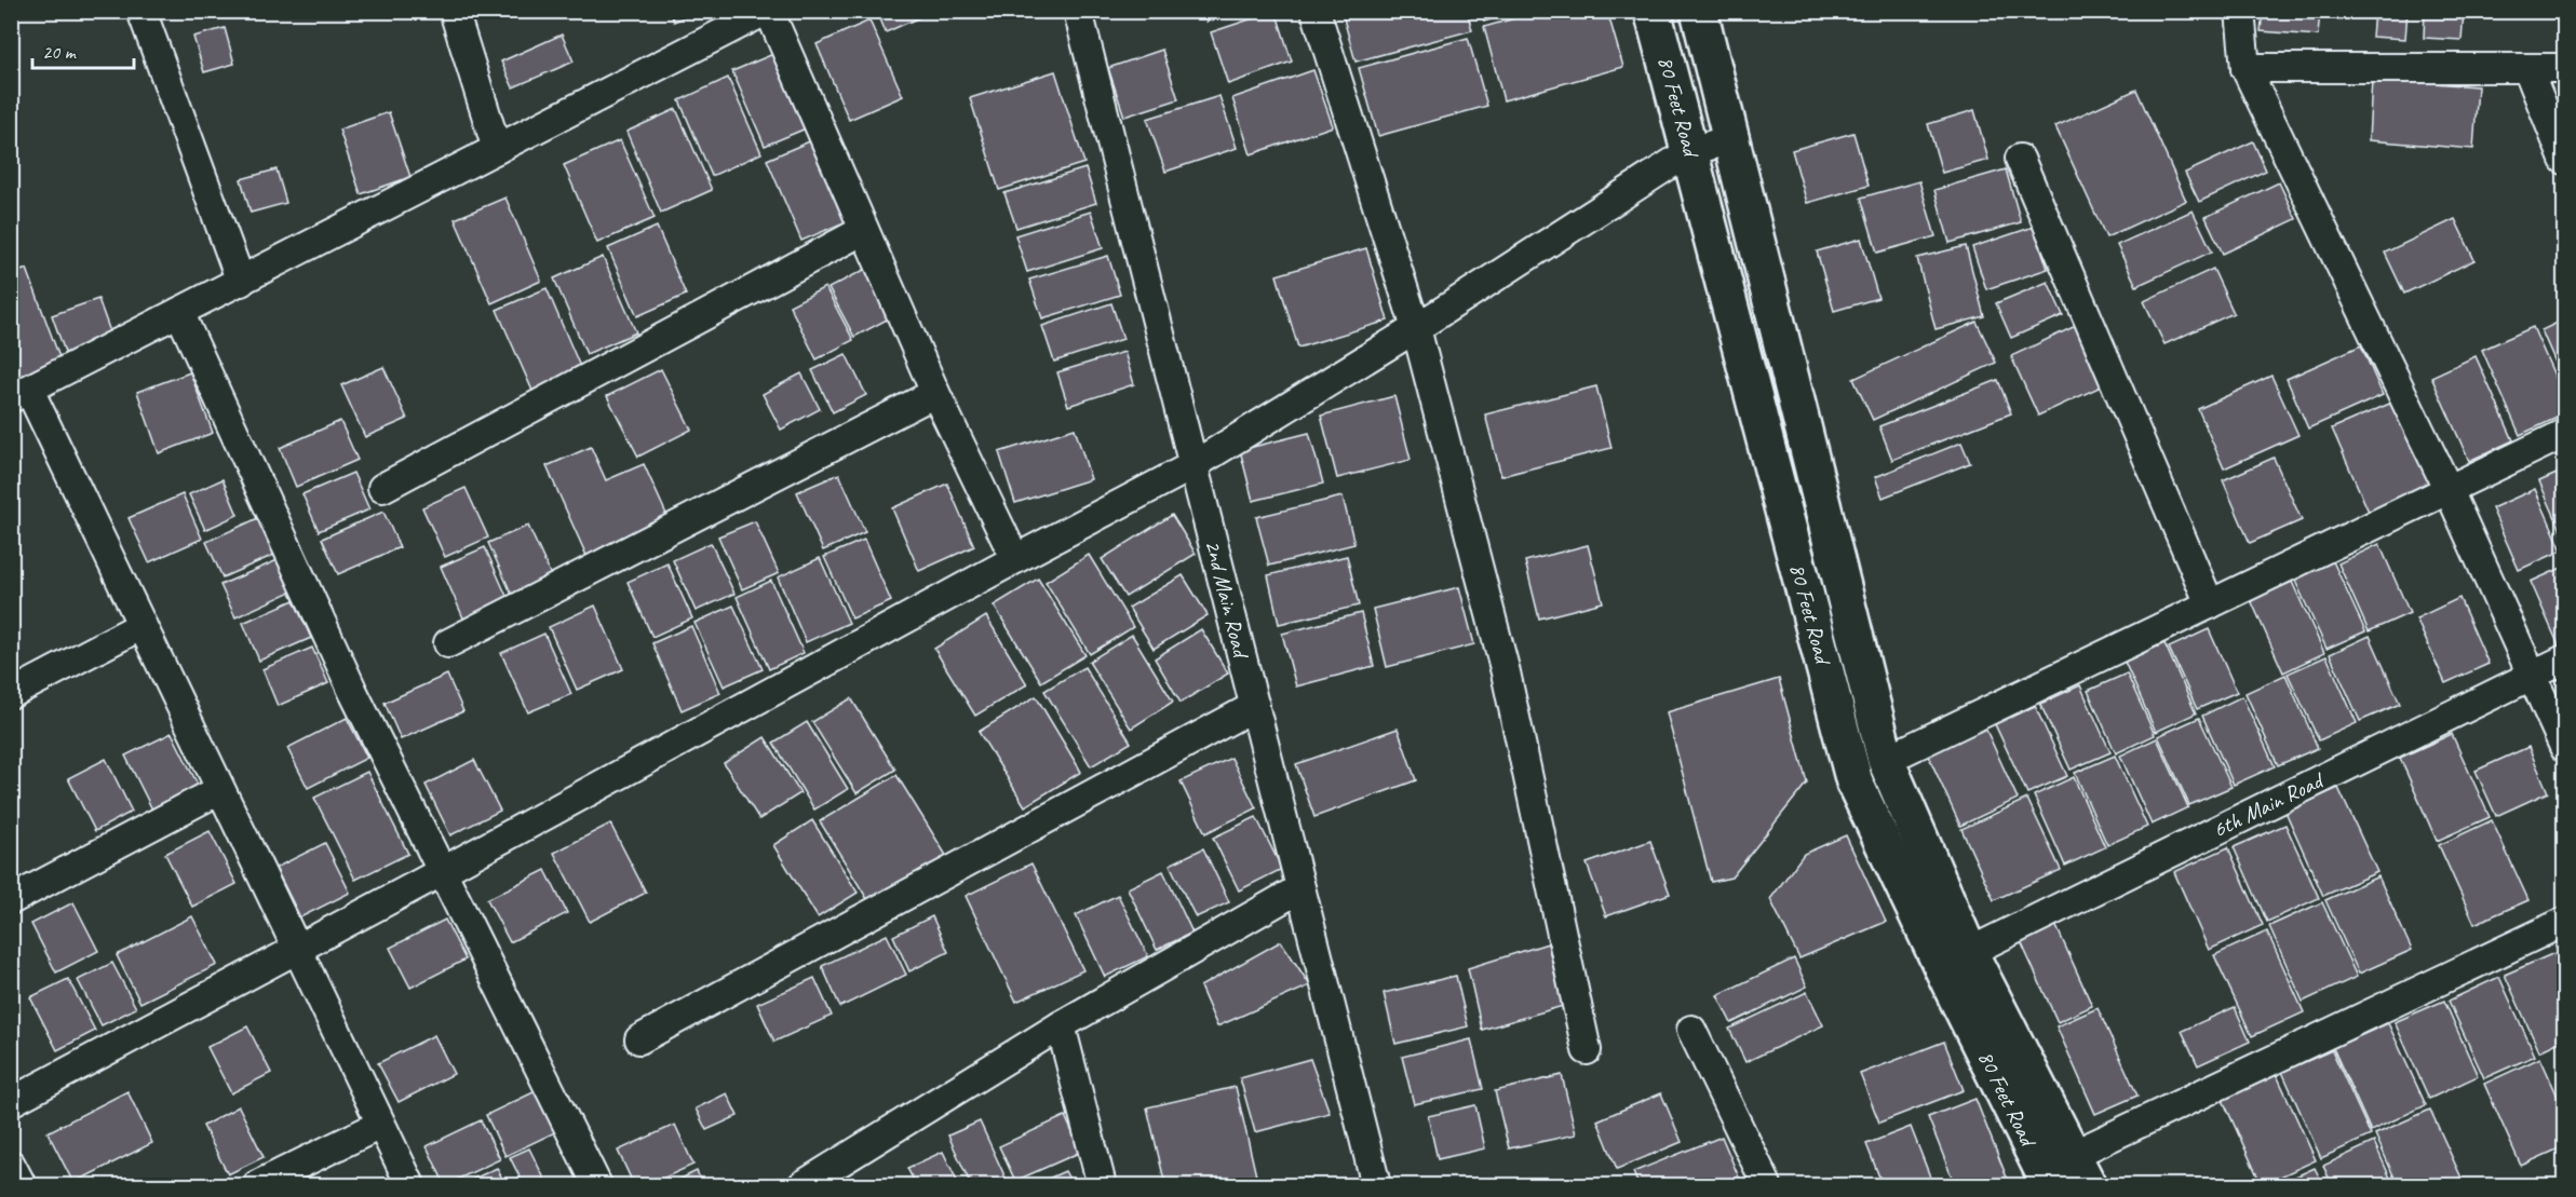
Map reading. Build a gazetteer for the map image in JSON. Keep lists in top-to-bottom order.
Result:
{
  "streets": {
    "main road": ["80 Feet Road"],
    "street": ["2nd Main Road", "6th Main Road"]
  },
  "crossings": [
    ["80 Feet Road", "6th Main Road"]
  ],
  "scale_bar": "20 m"
}
